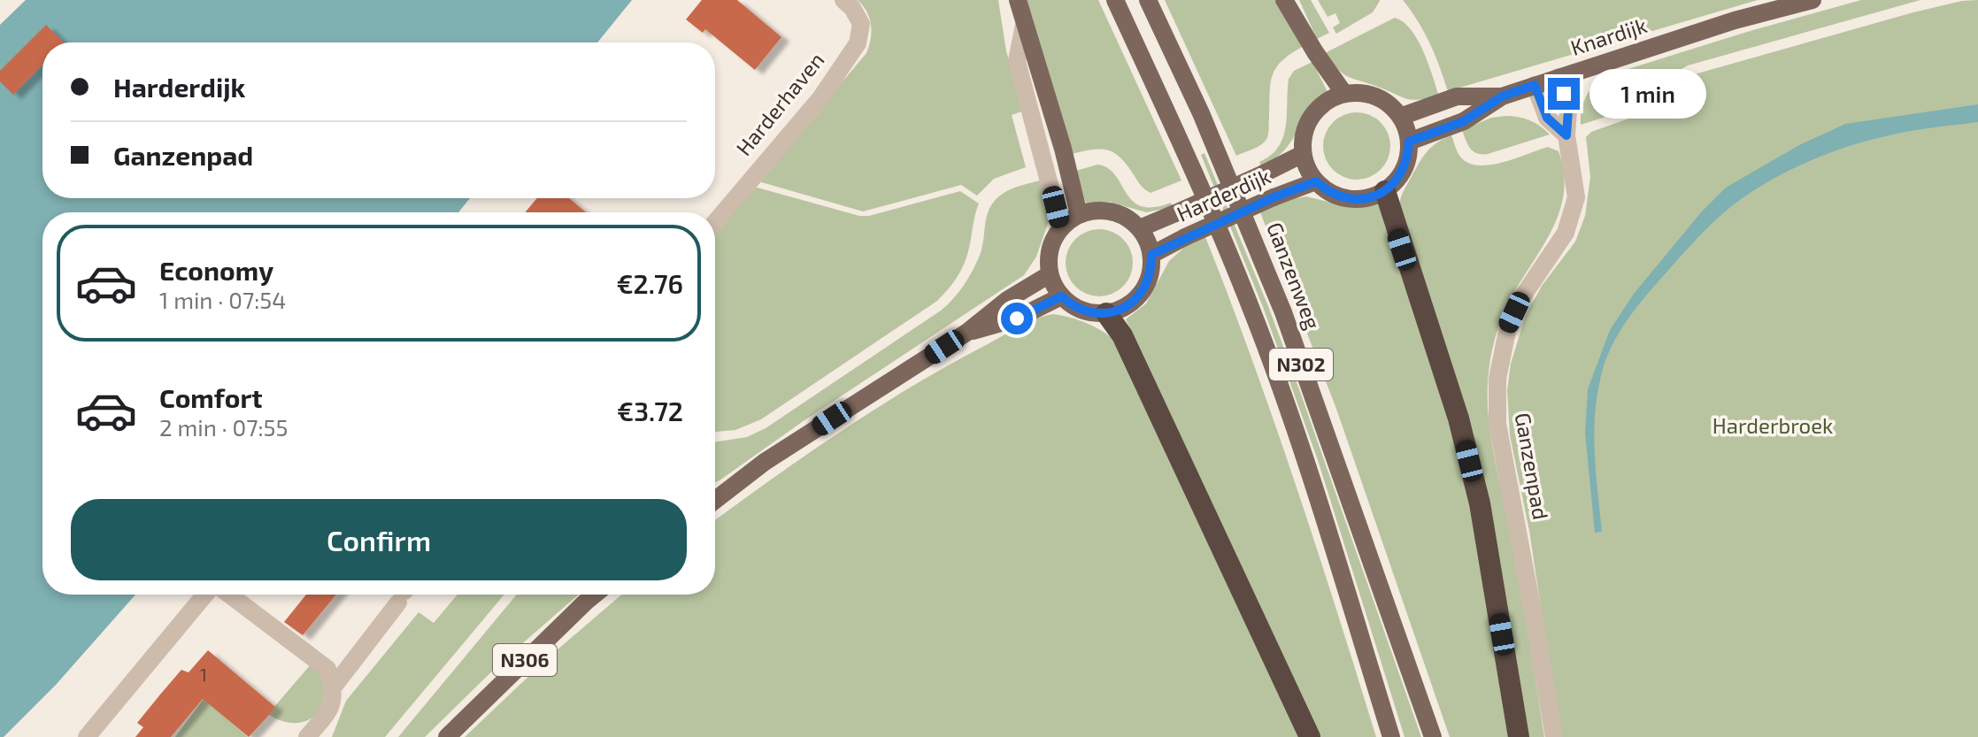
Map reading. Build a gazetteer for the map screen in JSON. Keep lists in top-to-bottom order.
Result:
{
  "streets": {
    "main road": [
      "Knardijk",
      "Harderdijk",
      "Ganzenweg",
      "N302",
      "N306"
    ],
    "street": ["Harderhaven", "Ganzenpad"]
  },
  "crossings": [
    ["Knardijk", "Harderdijk"],
    ["Knardijk", "Ganzenpad"]
  ],
  "parks": ["Harderbroek"],
  "house_numbers": ["1"],
  "page": {
    "banner": ["Harderdijk", "Ganzenpad"],
    "bubble": "1 min",
    "list": [
      {
        "name": "Economy",
        "note": "1 min · 07:54",
        "value": "€2.76"
      },
      {
        "name": "Comfort",
        "note": "2 min · 07:55",
        "value": "€3.72"
      }
    ],
    "buttons": "Confirm"
  }
}
